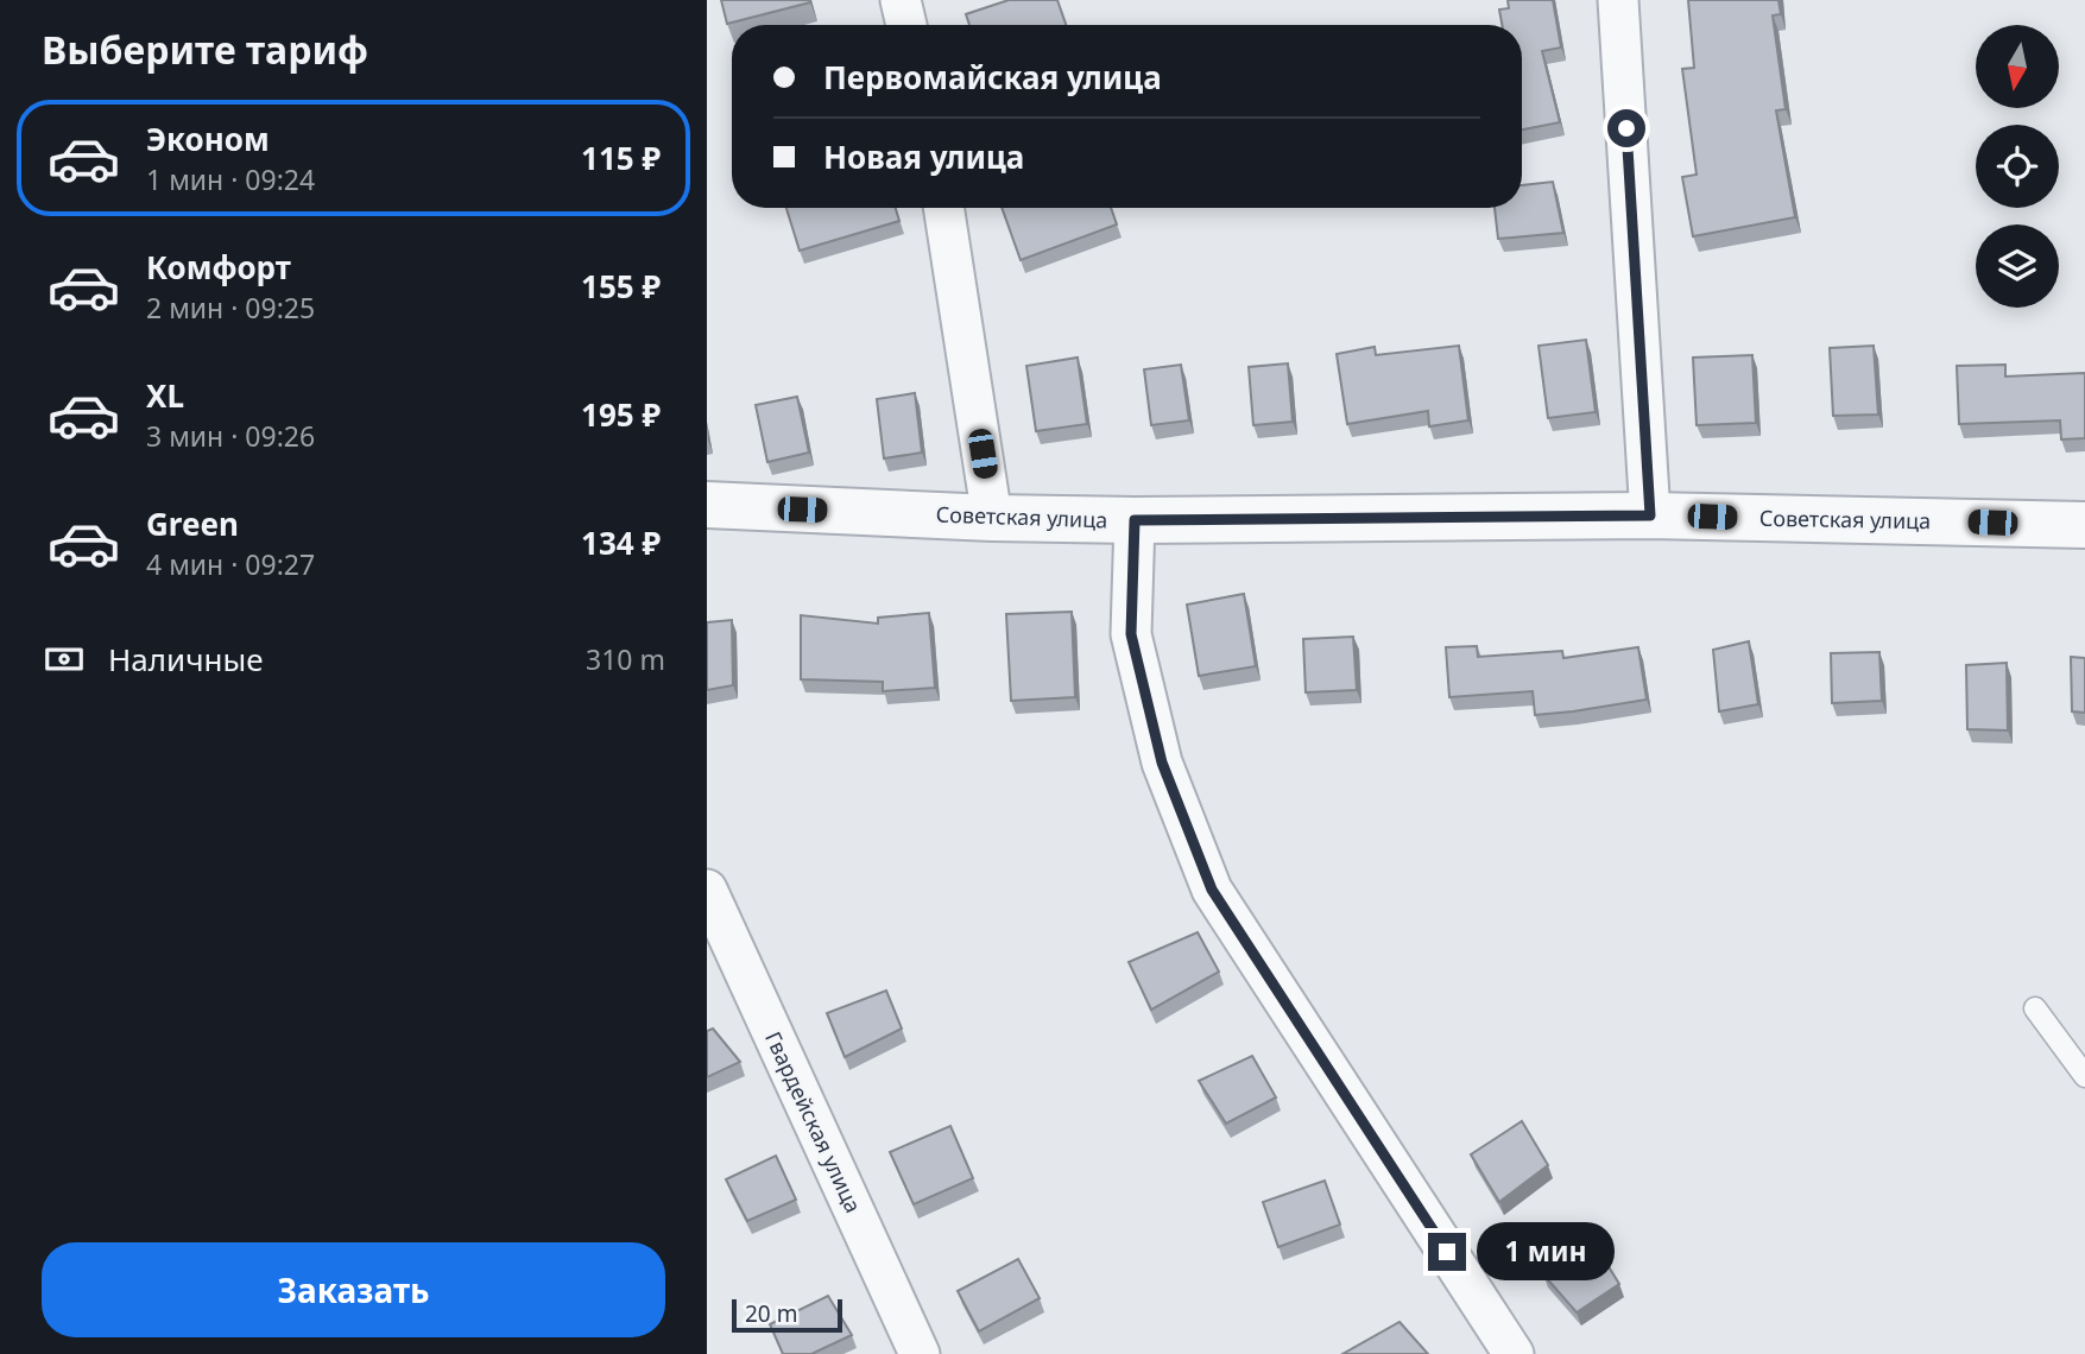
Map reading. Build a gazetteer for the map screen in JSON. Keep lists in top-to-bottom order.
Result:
{
  "streets": {
    "street": ["Советская улица", "Гвардейская улица"]
  },
  "scale_bar": "20 m",
  "north": "bottom",
  "page": {
    "heading": "Выберите тариф",
    "banner": ["Первомайская улица", "Новая улица"],
    "list": [
      {
        "name": "Эконом",
        "note": "1 мин · 09:24",
        "value": "115 ₽"
      },
      {
        "name": "Комфорт",
        "note": "2 мин · 09:25",
        "value": "155 ₽"
      },
      {
        "name": "XL",
        "note": "3 мин · 09:26",
        "value": "195 ₽"
      },
      {
        "name": "Green",
        "note": "4 мин · 09:27",
        "value": "134 ₽"
      }
    ],
    "pay": ["Наличные", "310 m"],
    "bubble": "1 мин",
    "buttons": "Заказать",
    "scale": "20 m"
  }
}
